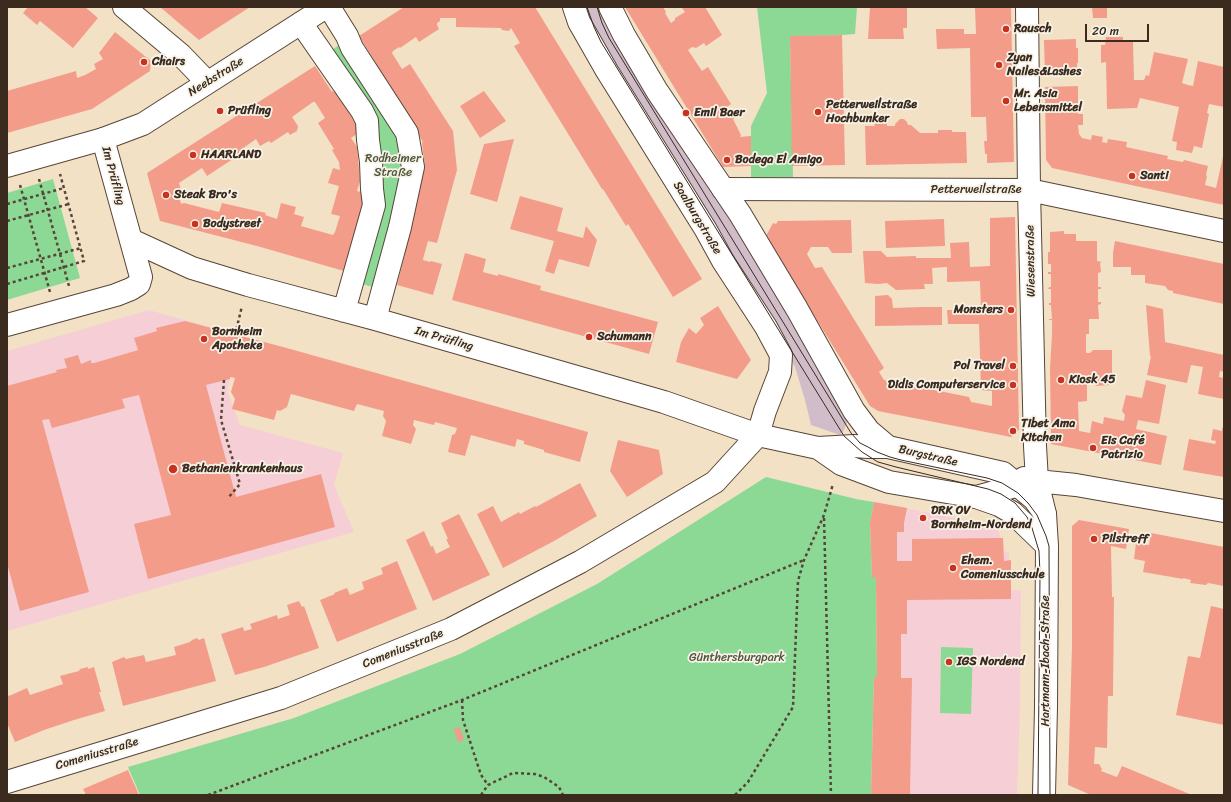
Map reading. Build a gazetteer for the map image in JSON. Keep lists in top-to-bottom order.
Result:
{
  "streets": {
    "street": [
      "Neebstraße",
      "Im Prüfling",
      "Petterweilstraße",
      "Saalburgstraße",
      "Wiesenstraße",
      "Burgstraße",
      "Comeniusstraße",
      "Hartmann-Ibach-Straße"
    ]
  },
  "crossings": [
    ["Neebstraße", "Im Prüfling"],
    ["Im Prüfling", "Saalburgstraße"],
    ["Im Prüfling", "Burgstraße"],
    ["Im Prüfling", "Comeniusstraße"],
    ["Petterweilstraße", "Wiesenstraße"],
    ["Saalburgstraße", "Burgstraße"],
    ["Saalburgstraße", "Comeniusstraße"],
    ["Wiesenstraße", "Burgstraße"],
    ["Wiesenstraße", "Hartmann-Ibach-Straße"],
    ["Burgstraße", "Comeniusstraße"],
    ["Burgstraße", "Hartmann-Ibach-Straße"]
  ],
  "parks": ["Rodheimer Straße", "Günthersburgpark"],
  "places": [
    "Rausch",
    "Chairs",
    "Zyan Nailes&Lashes",
    "Mr. Asia Lebensmittel",
    "Prüfling",
    "Petterweilstraße Hochbunker",
    "Emil Baer",
    "HAARLAND",
    "Bodega El Amigo",
    "Santi",
    "Steak Bro's",
    "Bodystreet",
    "Monsters",
    "Schumann",
    "Bornheim Apotheke",
    "Pol Travel",
    "Kiosk 45",
    "Didis Computerservice",
    "Tibet Ama Kitchen",
    "Eis Café Patrizio",
    "Bethanienkrankenhaus",
    "DRK OV Bornheim-Nordend",
    "Pilstreff",
    "Ehem. Comeniusschule",
    "IGS Nordend"
  ],
  "scale_bar": "20 m"
}
